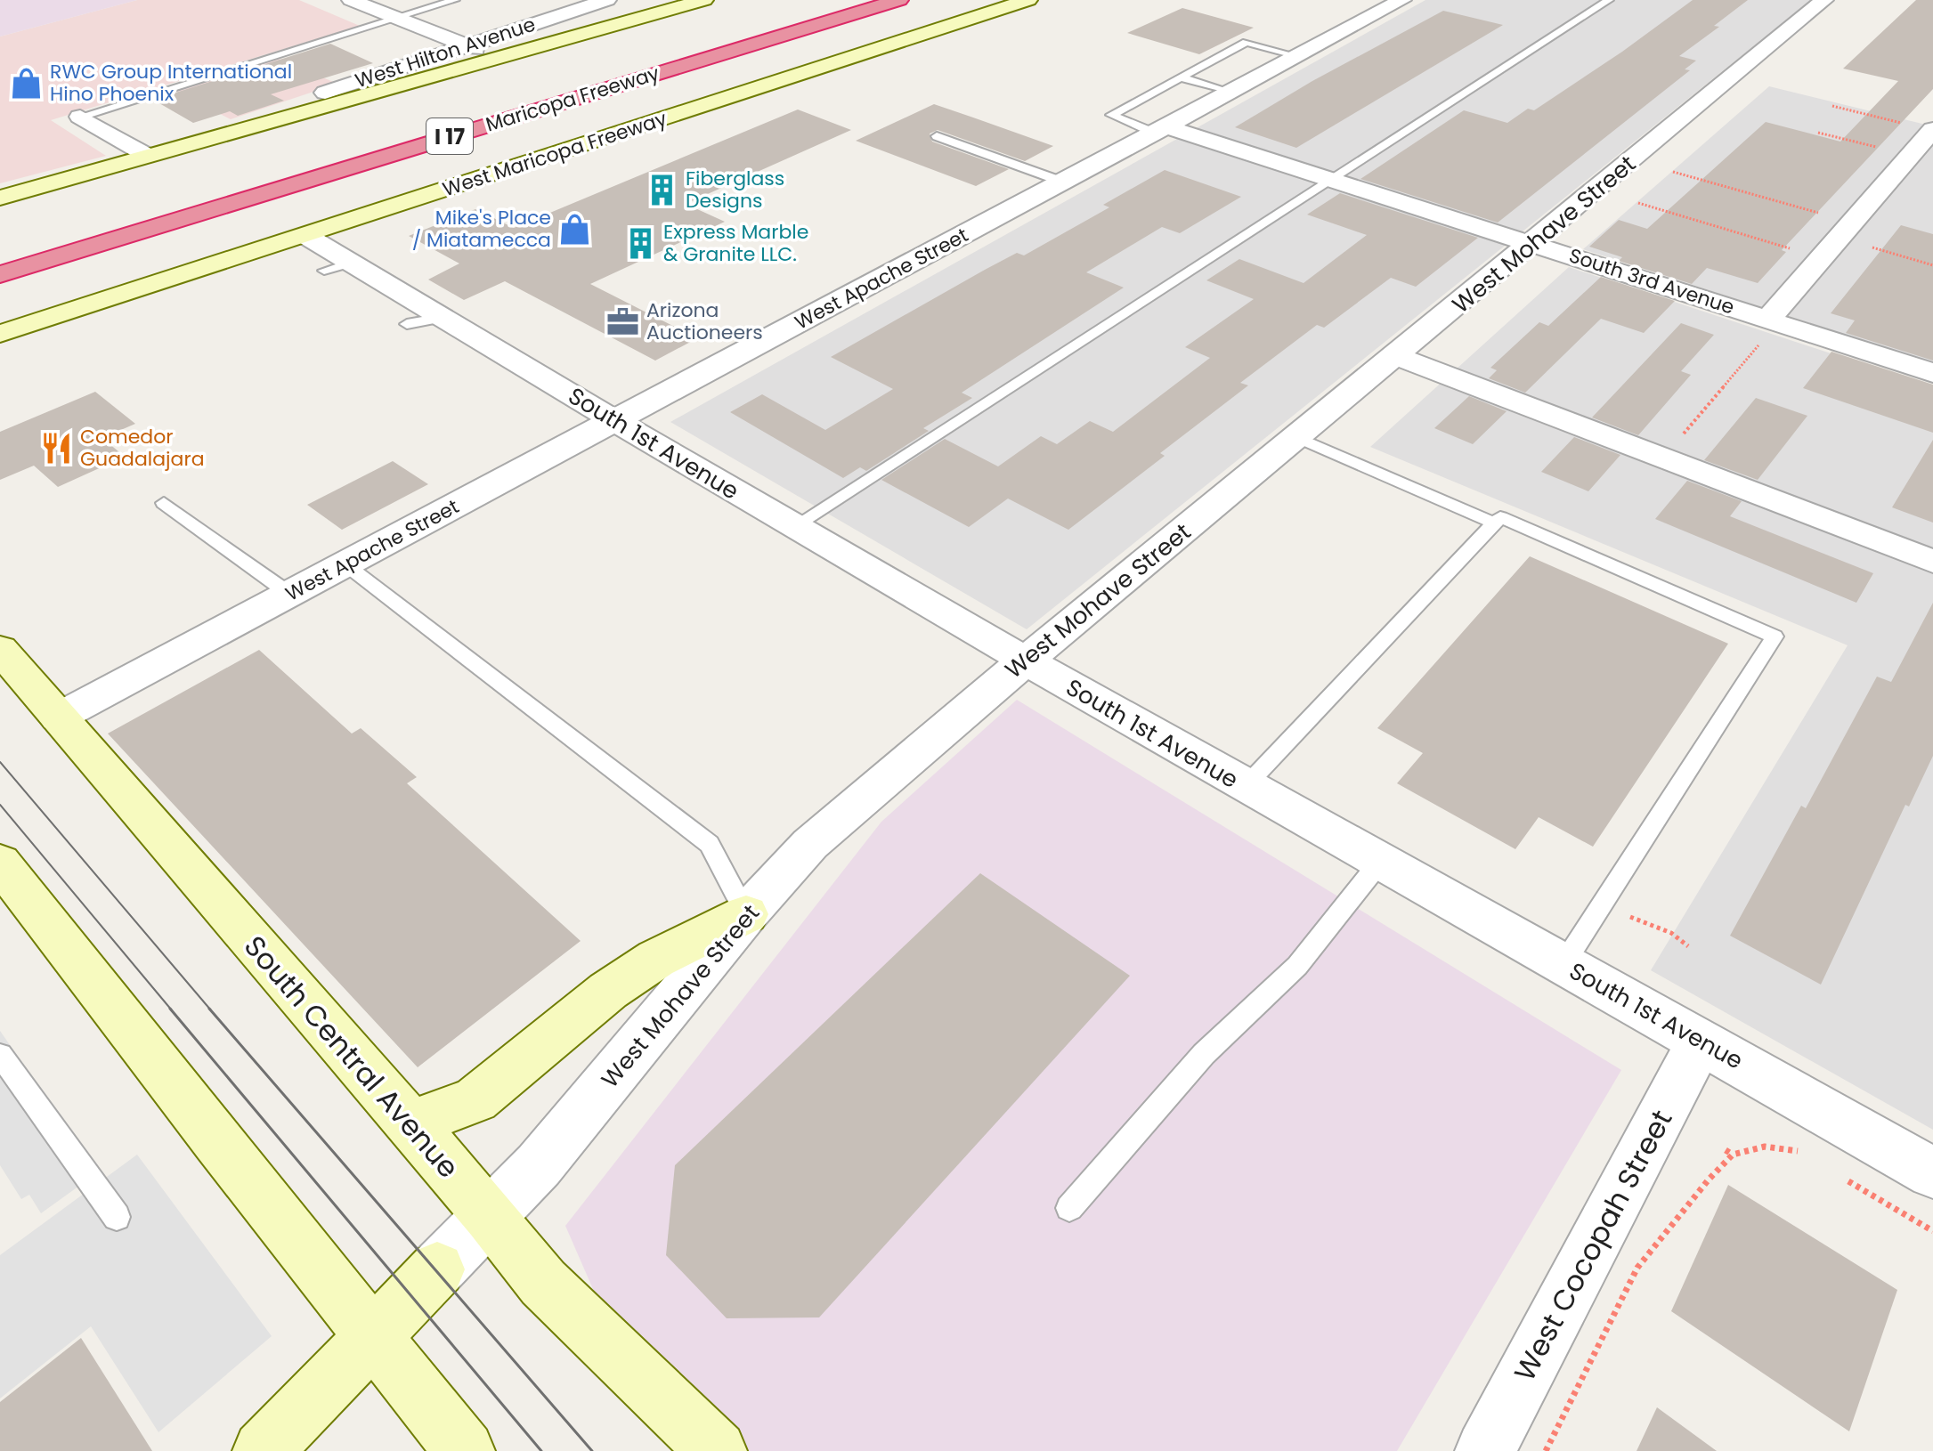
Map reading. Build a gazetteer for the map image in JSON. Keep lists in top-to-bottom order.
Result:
{
  "streets": {
    "highway": ["Maricopa Freeway", "I 17"],
    "main road": ["West Maricopa Freeway", "South Central Avenue"],
    "street": [
      "West Hilton Avenue",
      "West Mohave Street",
      "West Apache Street",
      "South 3rd Avenue",
      "South 1st Avenue",
      "West Cocopah Street"
    ]
  },
  "crossings": [
    ["West Maricopa Freeway", "South 1st Avenue"],
    ["West Mohave Street", "South 3rd Avenue"],
    ["West Mohave Street", "South 1st Avenue"],
    ["West Mohave Street", "South Central Avenue"],
    ["West Apache Street", "South 3rd Avenue"],
    ["West Apache Street", "South 1st Avenue"],
    ["West Apache Street", "South Central Avenue"],
    ["South 1st Avenue", "West Cocopah Street"]
  ],
  "places": {
    "shop": ["RWC Group International Hino Phoenix", "Mike's Place / Miatamecca"],
    "building": ["Fiberglass Designs", "Express Marble & Granite LLC."],
    "office": ["Arizona Auctioneers"],
    "restaurant": ["Comedor Guadalajara"]
  }
}
